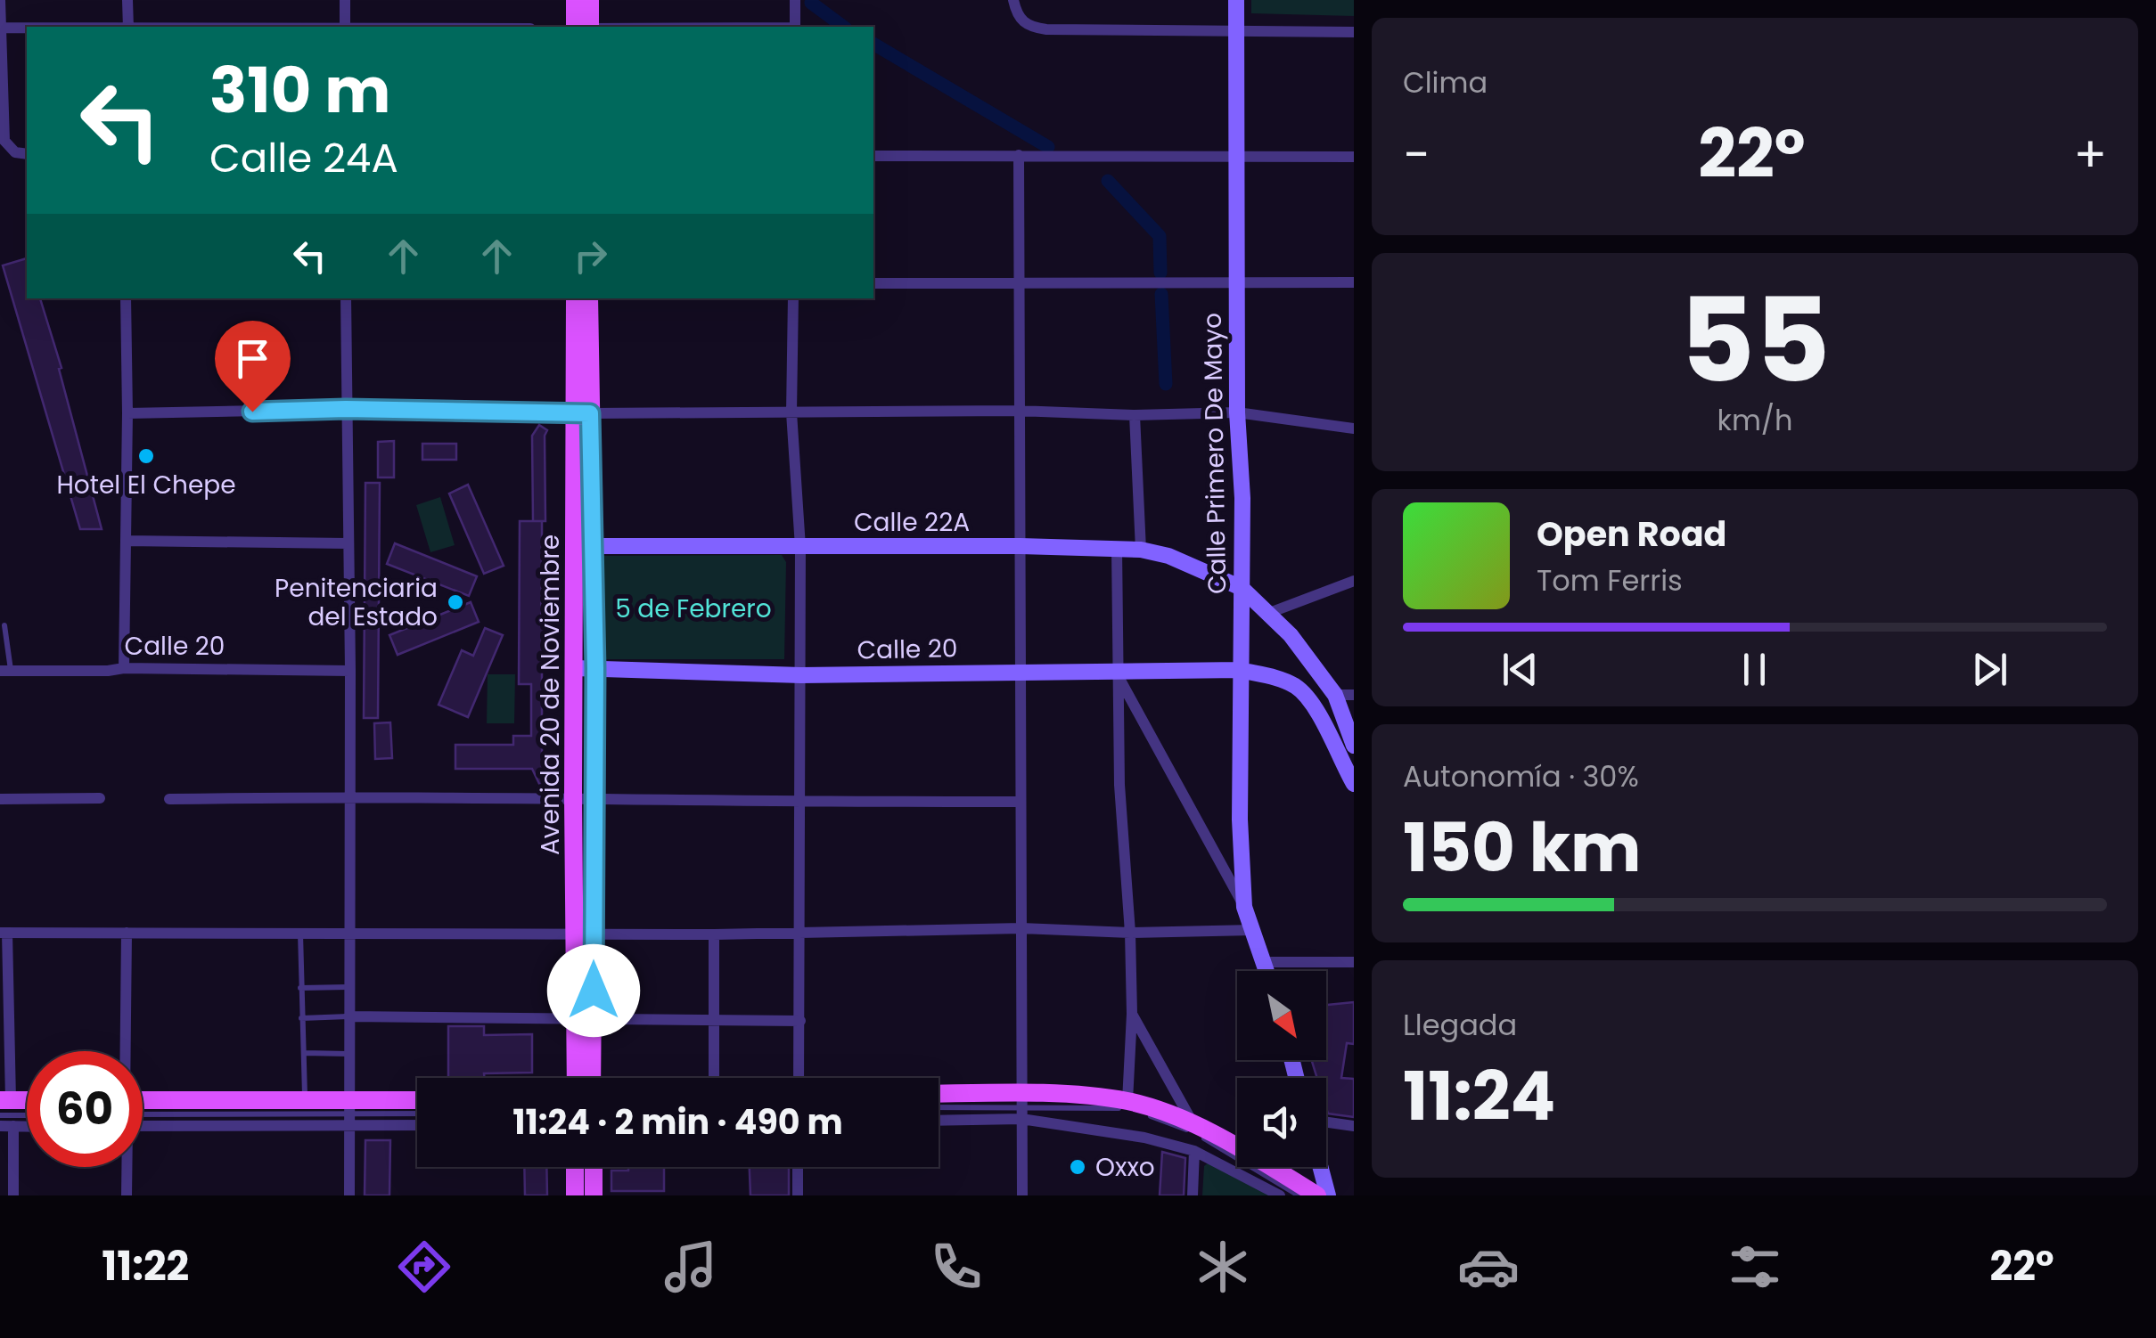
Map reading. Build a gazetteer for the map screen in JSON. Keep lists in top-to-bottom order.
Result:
{
  "streets": {
    "main road": [
      "Calle Primero De Mayo",
      "Calle 22A",
      "Calle 20",
      "Avenida 20 de Noviembre"
    ]
  },
  "crossings": [
    ["Calle Primero De Mayo", "Calle 22A"],
    ["Calle Primero De Mayo", "Calle 20"],
    ["Calle 22A", "Avenida 20 de Noviembre"],
    ["Calle 20", "Avenida 20 de Noviembre"]
  ],
  "parks": ["5 de Febrero"],
  "places": ["Hotel El Chepe", "Penitenciaria del Estado", "Oxxo"],
  "north": "bottom right",
  "page": {
    "tile": [
      "Clima",
      ["55", "km/h"],
      ["Autonomía · 30%", "150 km"],
      ["Llegada", "11:24"]
    ],
    "turn": ["310 m", "Calle 24A"],
    "heat": ["−", "22°", "+"],
    "song": ["Open Road", "Tom Ferris"],
    "limit": "60",
    "trip": "11:24 · 2 min · 490 m",
    "tabs": ["11:22", "22°"]
  }
}
